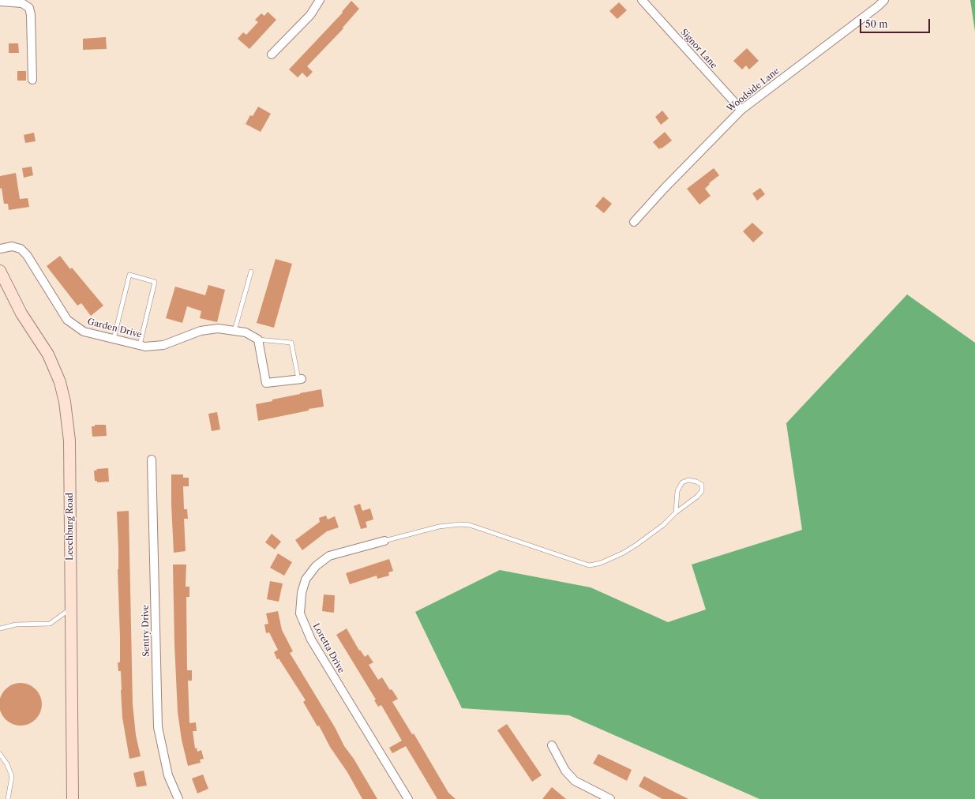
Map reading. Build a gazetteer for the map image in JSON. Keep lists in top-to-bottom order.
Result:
{
  "streets": {
    "street": [
      "Signor Lane",
      "Woodside Lane",
      "Garden Drive",
      "Leechburg Road",
      "Sentry Drive",
      "Loretta Drive"
    ]
  },
  "crossings": [
    ["Signor Lane", "Woodside Lane"]
  ],
  "scale_bar": "50 m"
}
